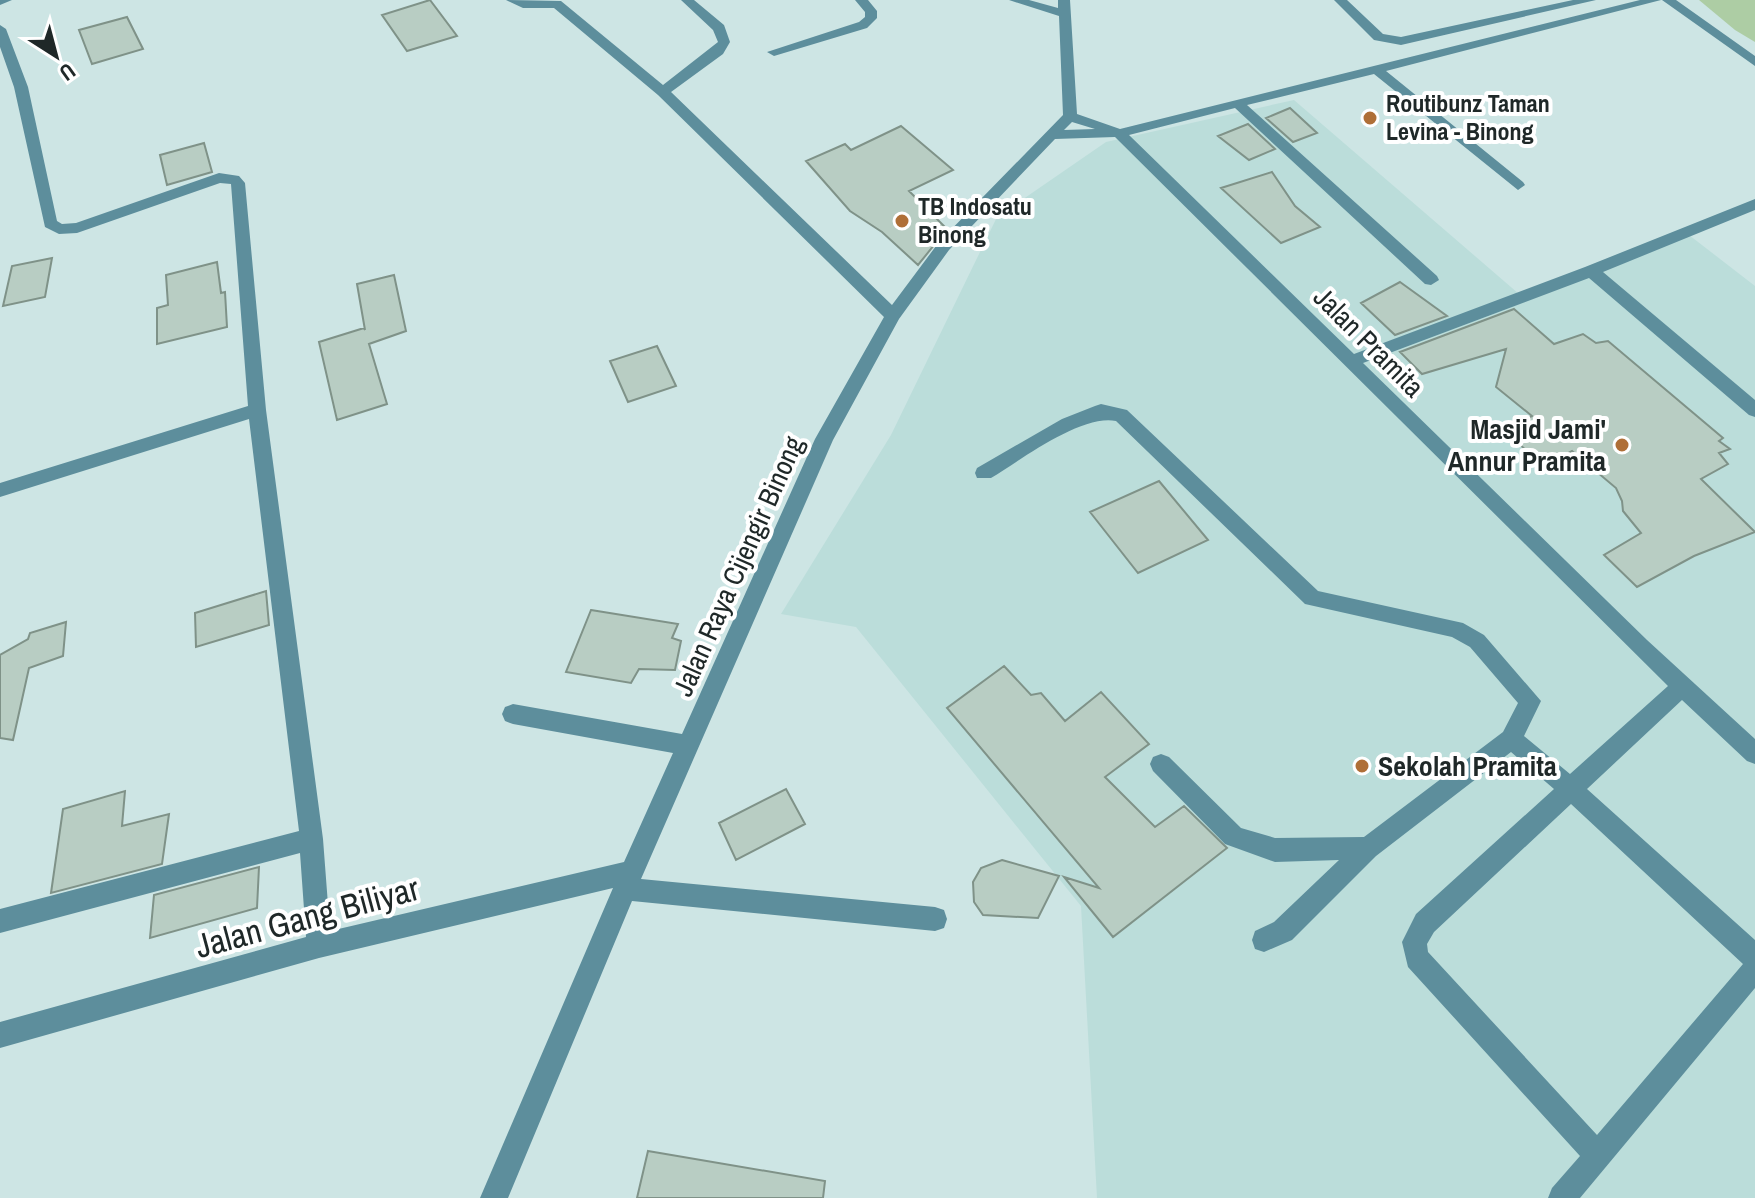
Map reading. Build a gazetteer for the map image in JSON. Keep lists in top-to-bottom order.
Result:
{
  "streets": {
    "street": ["Jalan Pramita", "Jalan Raya Cijengir Binong", "Jalan Gang Biliyar"]
  },
  "crossings": [
    ["Jalan Pramita", "Jalan Raya Cijengir Binong"],
    ["Jalan Raya Cijengir Binong", "Jalan Gang Biliyar"]
  ],
  "places": [
    "Routibunz Taman Levina - Binong",
    "TB Indosatu Binong",
    "Masjid Jami' Annur Pramita",
    "Sekolah Pramita"
  ],
  "north": "bottom right"
}
